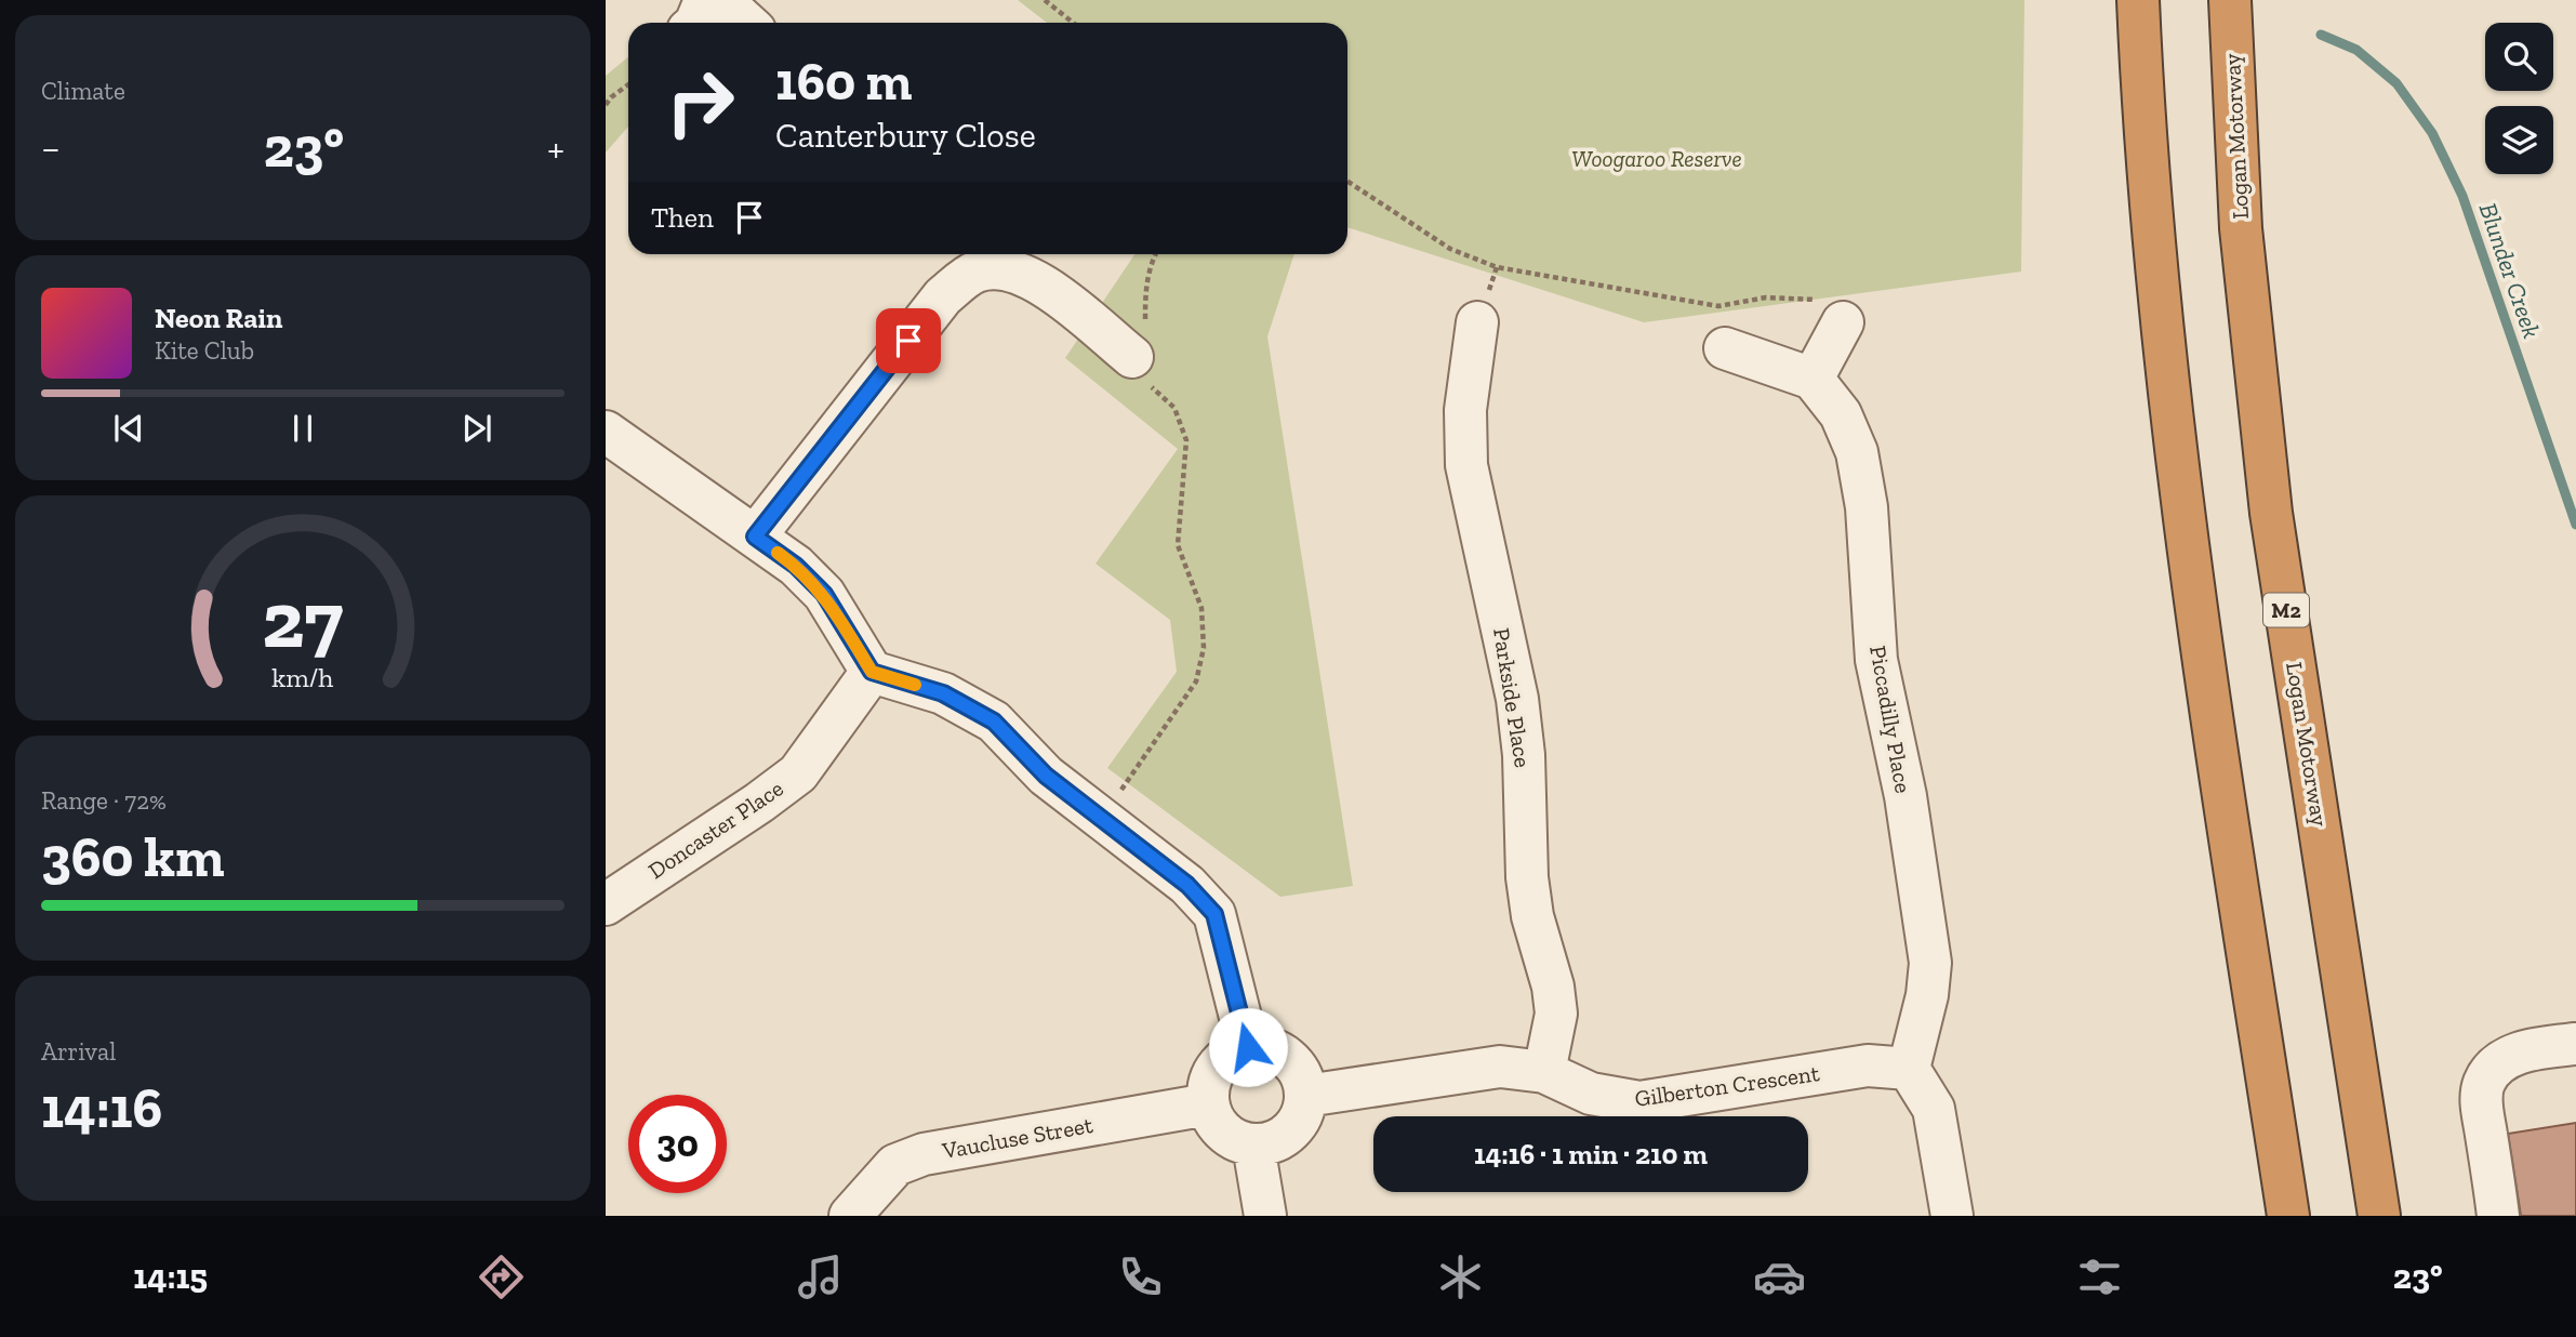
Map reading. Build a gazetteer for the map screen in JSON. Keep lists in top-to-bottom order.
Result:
{
  "streets": {
    "highway": ["Logan Motorway", "M2"],
    "street": [
      "Parkside Place",
      "Piccadilly Place",
      "Doncaster Place",
      "Gilberton Crescent",
      "Vaucluse Street"
    ]
  },
  "crossings": [
    ["Parkside Place", "Gilberton Crescent"],
    ["Piccadilly Place", "Gilberton Crescent"],
    ["Gilberton Crescent", "Vaucluse Street"]
  ],
  "water": ["Blunder Creek"],
  "parks": ["Woogaroo Reserve"],
  "page": {
    "tile": [
      "Climate",
      ["Range · 72%", "360 km"],
      ["Arrival", "14:16"]
    ],
    "turn": ["160 m", "Canterbury Close"],
    "heat": ["−", "23°", "+"],
    "then": "Then",
    "song": ["Neon Rain", "Kite Club"],
    "limit": "30",
    "trip": "14:16 · 1 min · 210 m",
    "tabs": ["14:15", "23°"],
    "gauge": ["27", "km/h"]
  }
}
